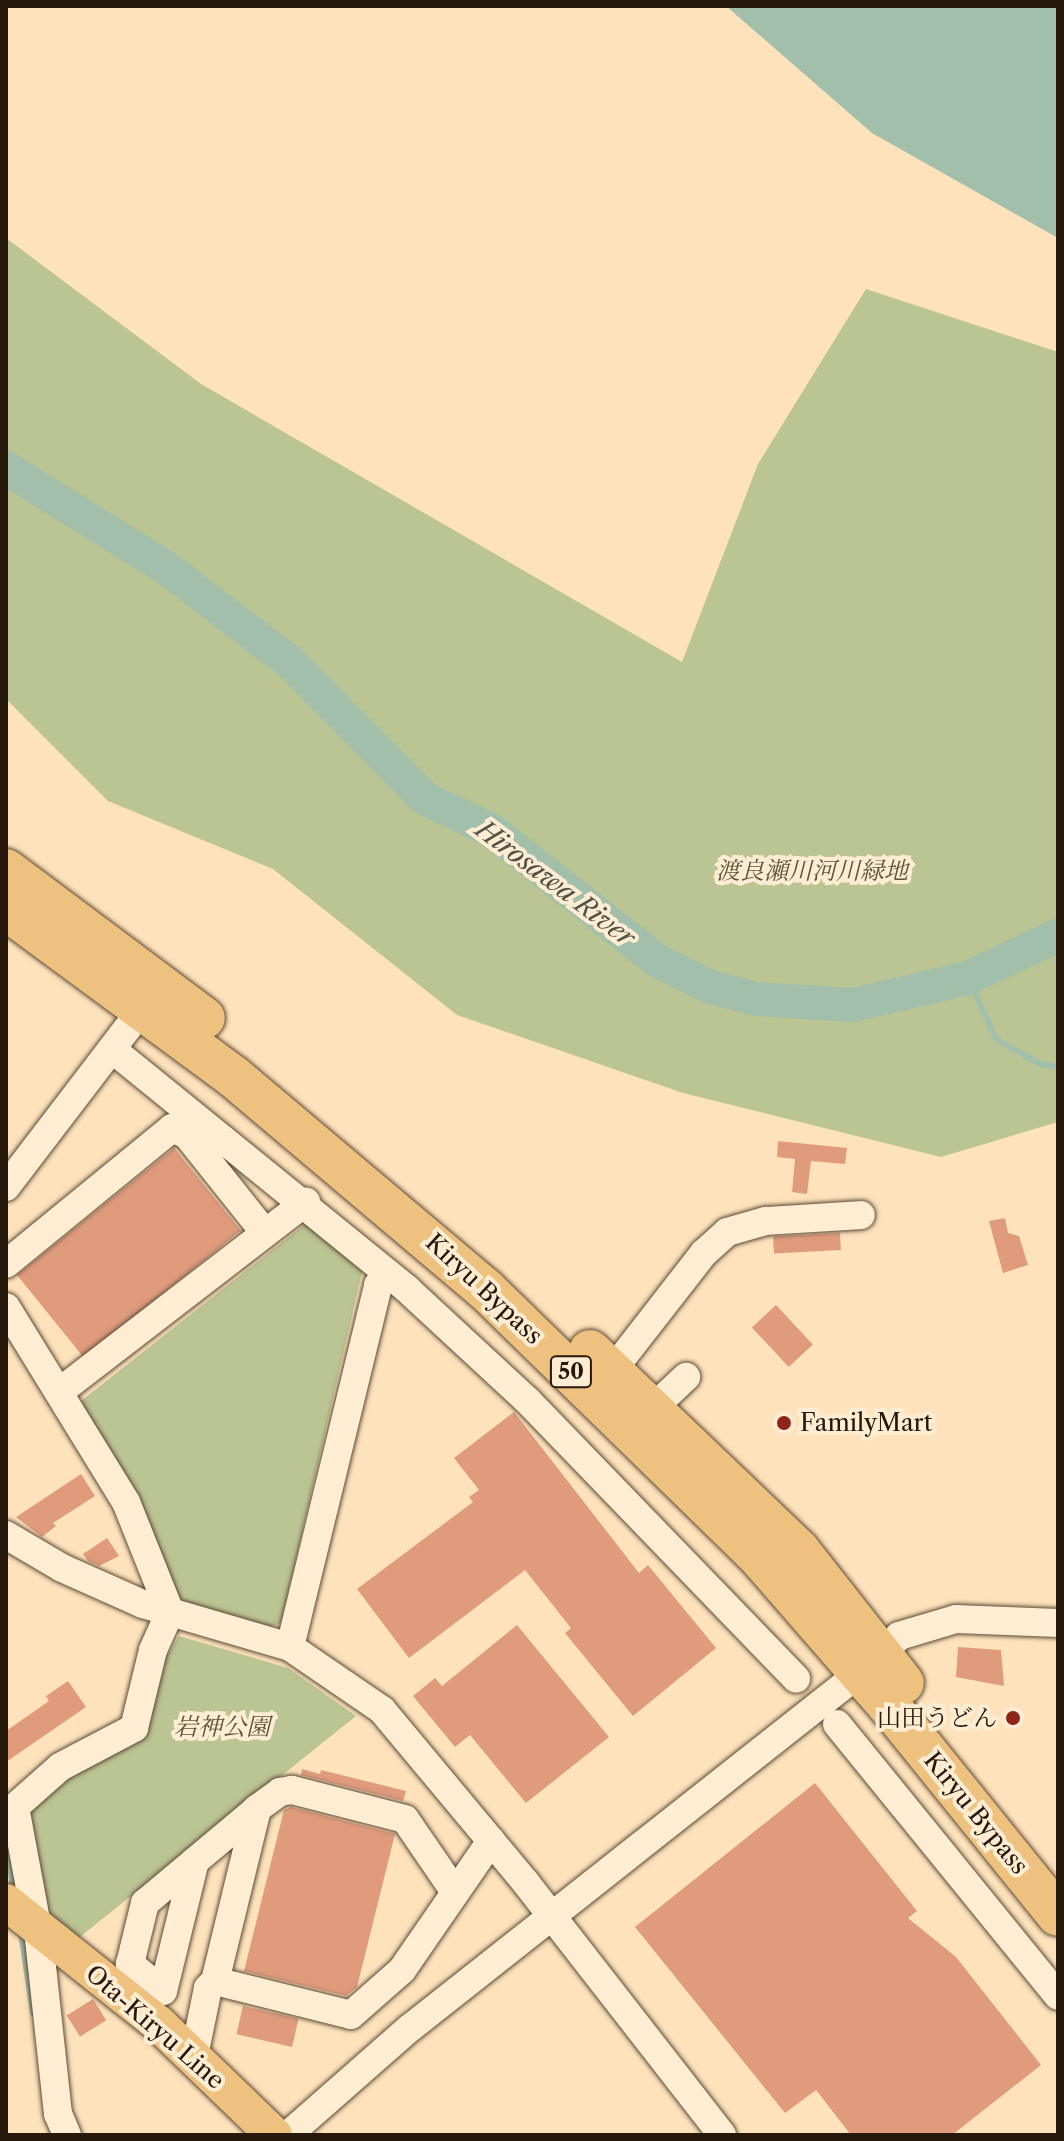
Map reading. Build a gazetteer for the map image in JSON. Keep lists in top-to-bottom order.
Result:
{
  "streets": {
    "highway": ["Kiryu Bypass", "50"],
    "main road": ["Ota-Kiryu Line"]
  },
  "water": ["Hirosawa River"],
  "parks": ["渡良瀬川河川緑地", "岩神公園"],
  "places": ["FamilyMart", "山田うどん"]
}
